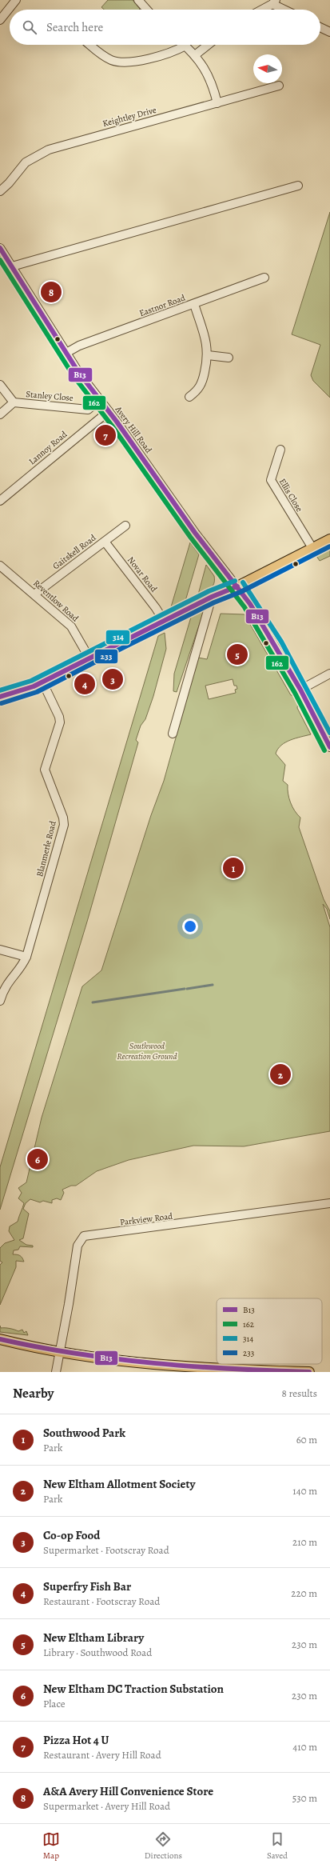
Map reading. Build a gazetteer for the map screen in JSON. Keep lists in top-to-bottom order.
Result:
{
  "streets": {
    "street": [
      "Keightley Drive",
      "Eastnor Road",
      "Stanley Close",
      "Avery Hill Road",
      "Lannoy Road",
      "Ellis Close",
      "Gaitskell Road",
      "Novar Road",
      "Reventlow Road",
      "Blanmerle Road",
      "Parkview Road"
    ]
  },
  "crossings": [
    ["Eastnor Road", "Avery Hill Road"],
    ["Stanley Close", "Avery Hill Road"],
    ["Avery Hill Road", "Lannoy Road"],
    ["Gaitskell Road", "Novar Road"],
    ["Gaitskell Road", "Reventlow Road"]
  ],
  "parks": ["Southwood Recreation Ground"],
  "lines": [
    "transit line B13",
    "transit line 162",
    "transit line 233",
    "transit line 314"
  ],
  "legend": [
    "B13",
    "162",
    "314",
    "233"
  ],
  "north": "left",
  "page": {
    "search": "Search here",
    "pins": [
      "8",
      "7",
      "5",
      "3",
      "4",
      "1",
      "2",
      "6"
    ],
    "heading": ["Nearby", "8 results"],
    "list": [
      {
        "mark": "1",
        "name": "Southwood Park",
        "note": "Park",
        "value": "60 m"
      },
      {
        "mark": "2",
        "name": "New Eltham Allotment Society",
        "note": "Park",
        "value": "140 m"
      },
      {
        "mark": "3",
        "name": "Co-op Food",
        "note": "Supermarket · Footscray Road",
        "value": "210 m"
      },
      {
        "mark": "4",
        "name": "Superfry Fish Bar",
        "note": "Restaurant · Footscray Road",
        "value": "220 m"
      },
      {
        "mark": "5",
        "name": "New Eltham Library",
        "note": "Library · Southwood Road",
        "value": "230 m"
      },
      {
        "mark": "6",
        "name": "New Eltham DC Traction Substation",
        "note": "Place",
        "value": "230 m"
      },
      {
        "mark": "7",
        "name": "Pizza Hot 4 U",
        "note": "Restaurant · Avery Hill Road",
        "value": "410 m"
      },
      {
        "mark": "8",
        "name": "A&A Avery Hill Convenience Store",
        "note": "Supermarket · Avery Hill Road",
        "value": "530 m"
      }
    ],
    "nav": ["Map", "Directions", "Saved"]
  }
}
